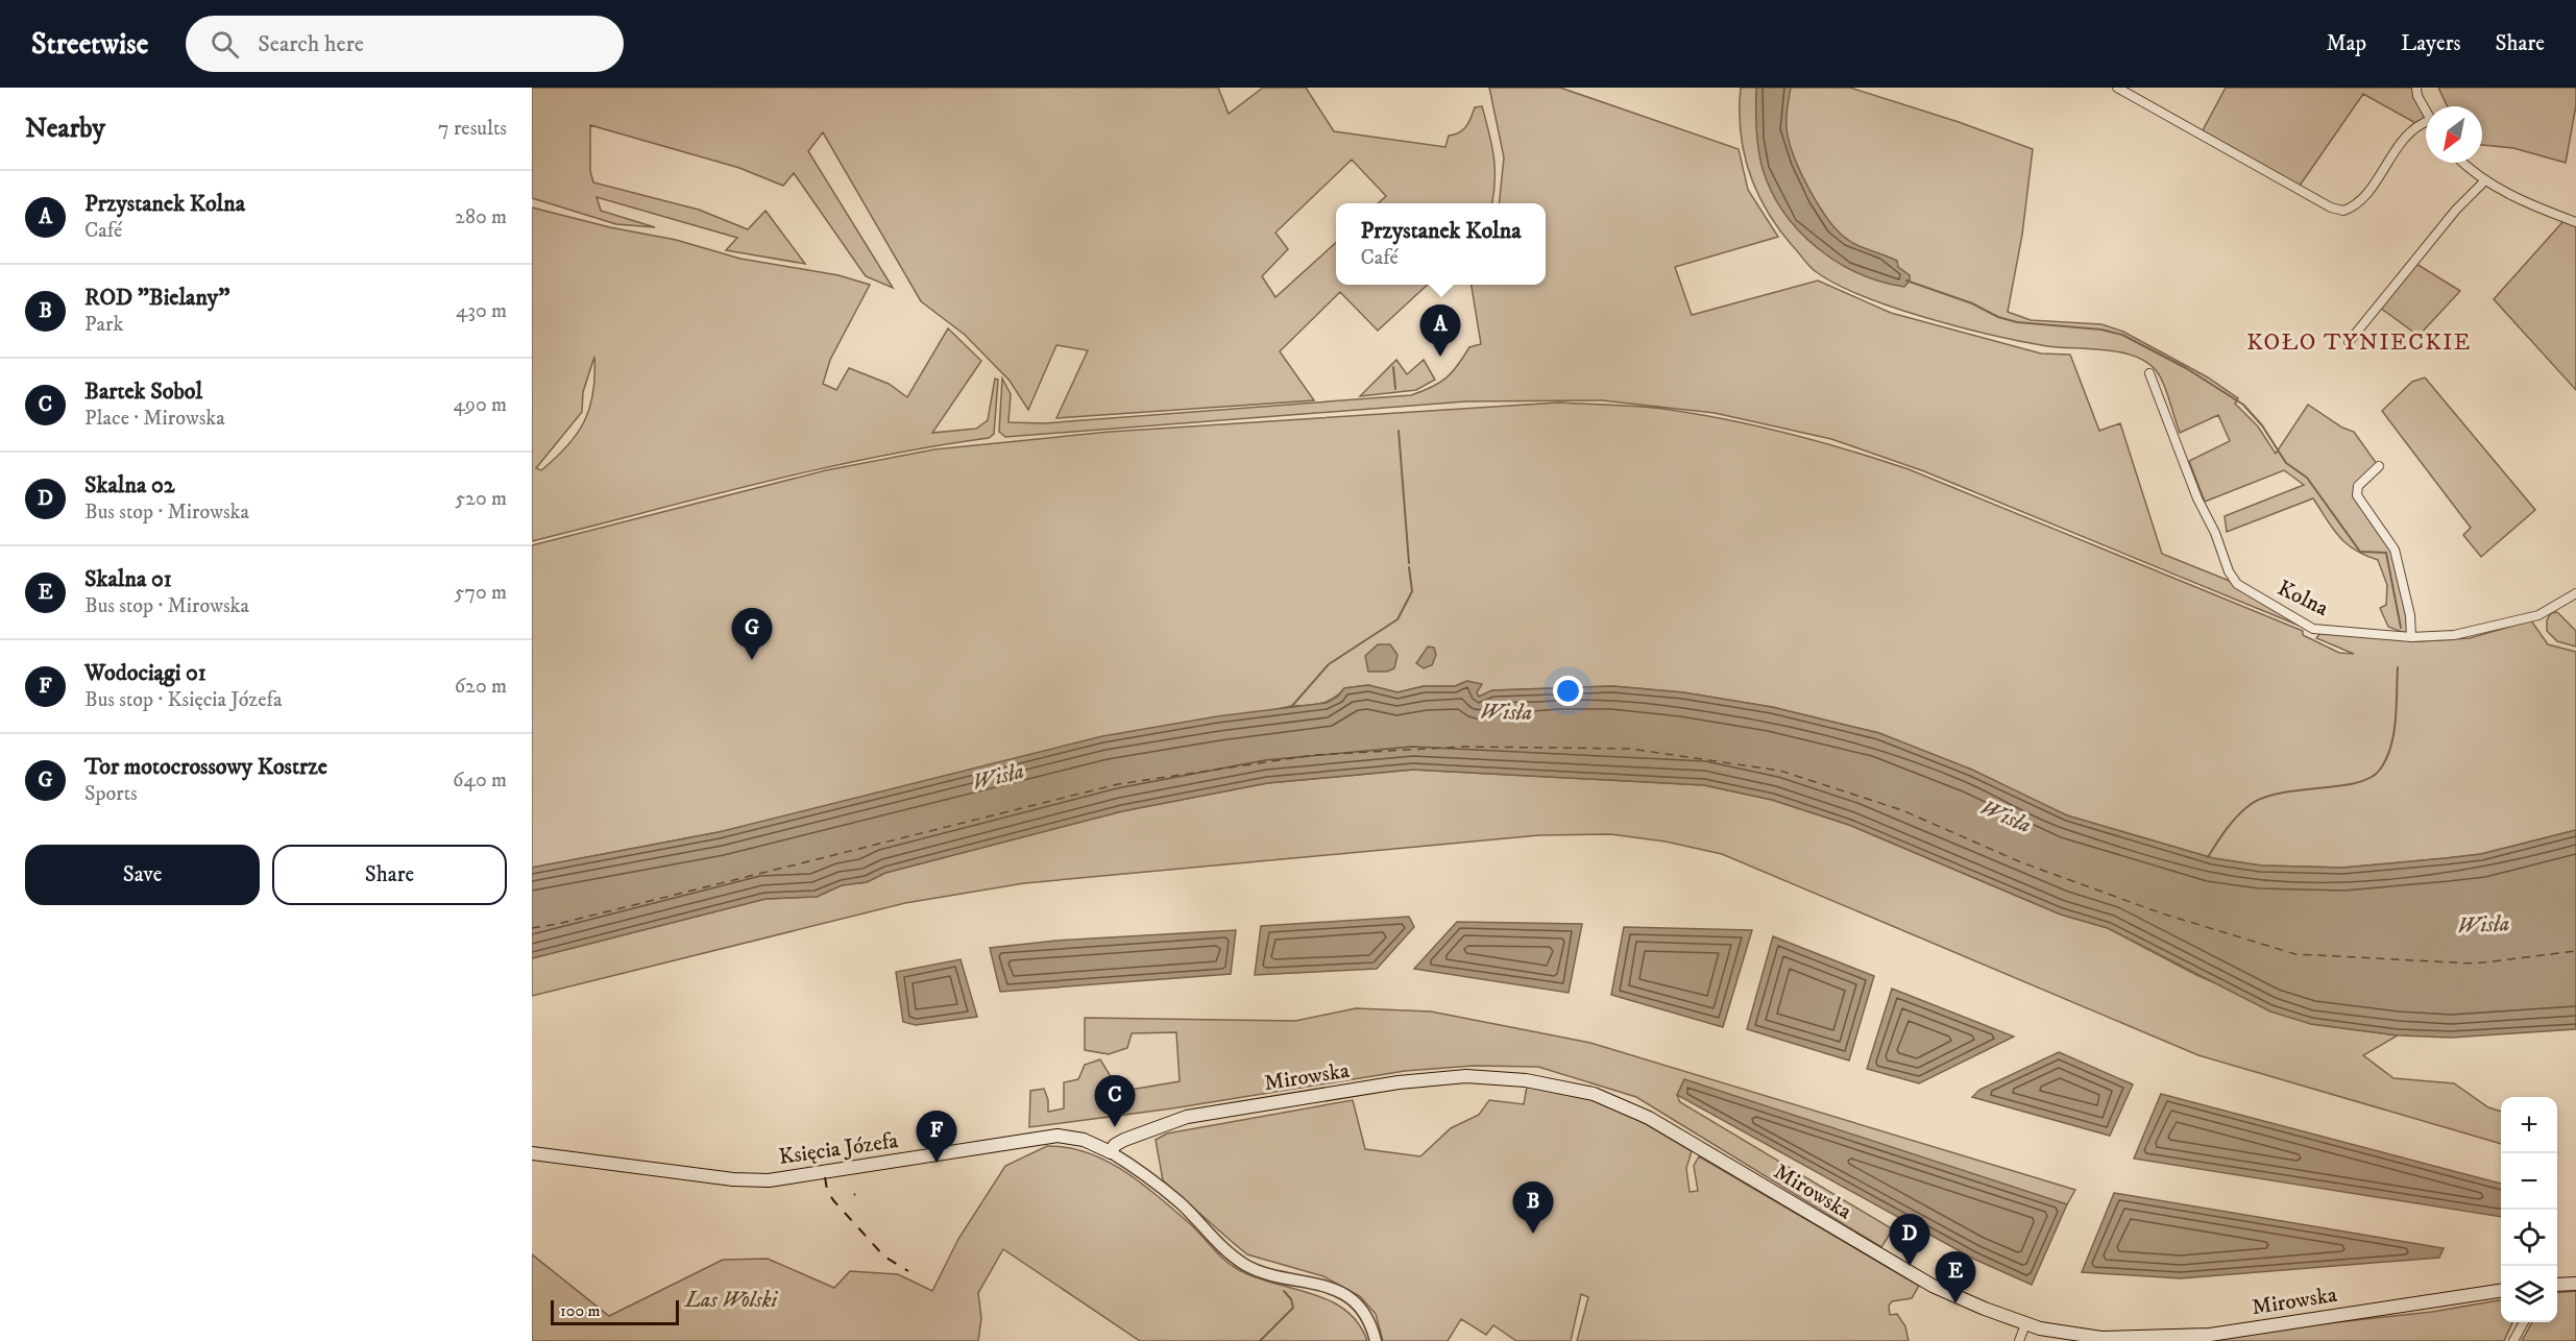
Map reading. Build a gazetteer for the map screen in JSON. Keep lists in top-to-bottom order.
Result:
{
  "streets": {
    "main road": ["Mirowska", "Księcia Józefa"],
    "street": ["Kolna"]
  },
  "crossings": [
    ["Mirowska", "Księcia Józefa"]
  ],
  "districts": ["KOŁO TYNIECKIE"],
  "water": ["Wisła"],
  "parks": ["Las Wolski"],
  "scale_bar": "100 m",
  "north": "bottom left",
  "page": {
    "header": "Streetwise",
    "search": "Search here",
    "nav": ["Map", "Layers", "Share"],
    "heading": ["Nearby", "7 results"],
    "list": [
      {
        "mark": "A",
        "name": "Przystanek Kolna",
        "note": "Café",
        "value": "280 m"
      },
      {
        "mark": "B",
        "name": "ROD \"Bielany\"",
        "note": "Park",
        "value": "430 m"
      },
      {
        "mark": "C",
        "name": "Bartek Sobol",
        "note": "Place · Mirowska",
        "value": "490 m"
      },
      {
        "mark": "D",
        "name": "Skalna 02",
        "note": "Bus stop · Mirowska",
        "value": "520 m"
      },
      {
        "mark": "E",
        "name": "Skalna 01",
        "note": "Bus stop · Mirowska",
        "value": "570 m"
      },
      {
        "mark": "F",
        "name": "Wodociągi 01",
        "note": "Bus stop · Księcia Józefa",
        "value": "620 m"
      },
      {
        "mark": "G",
        "name": "Tor motocrossowy Kostrze",
        "note": "Sports",
        "value": "640 m"
      }
    ],
    "popup": ["Przystanek Kolna", "Café"],
    "pins": [
      "A",
      "G",
      "C",
      "F",
      "B",
      "D",
      "E"
    ],
    "buttons": ["Save", "Share"],
    "map_buttons": ["+", "−"],
    "scale": "100 m"
  }
}
